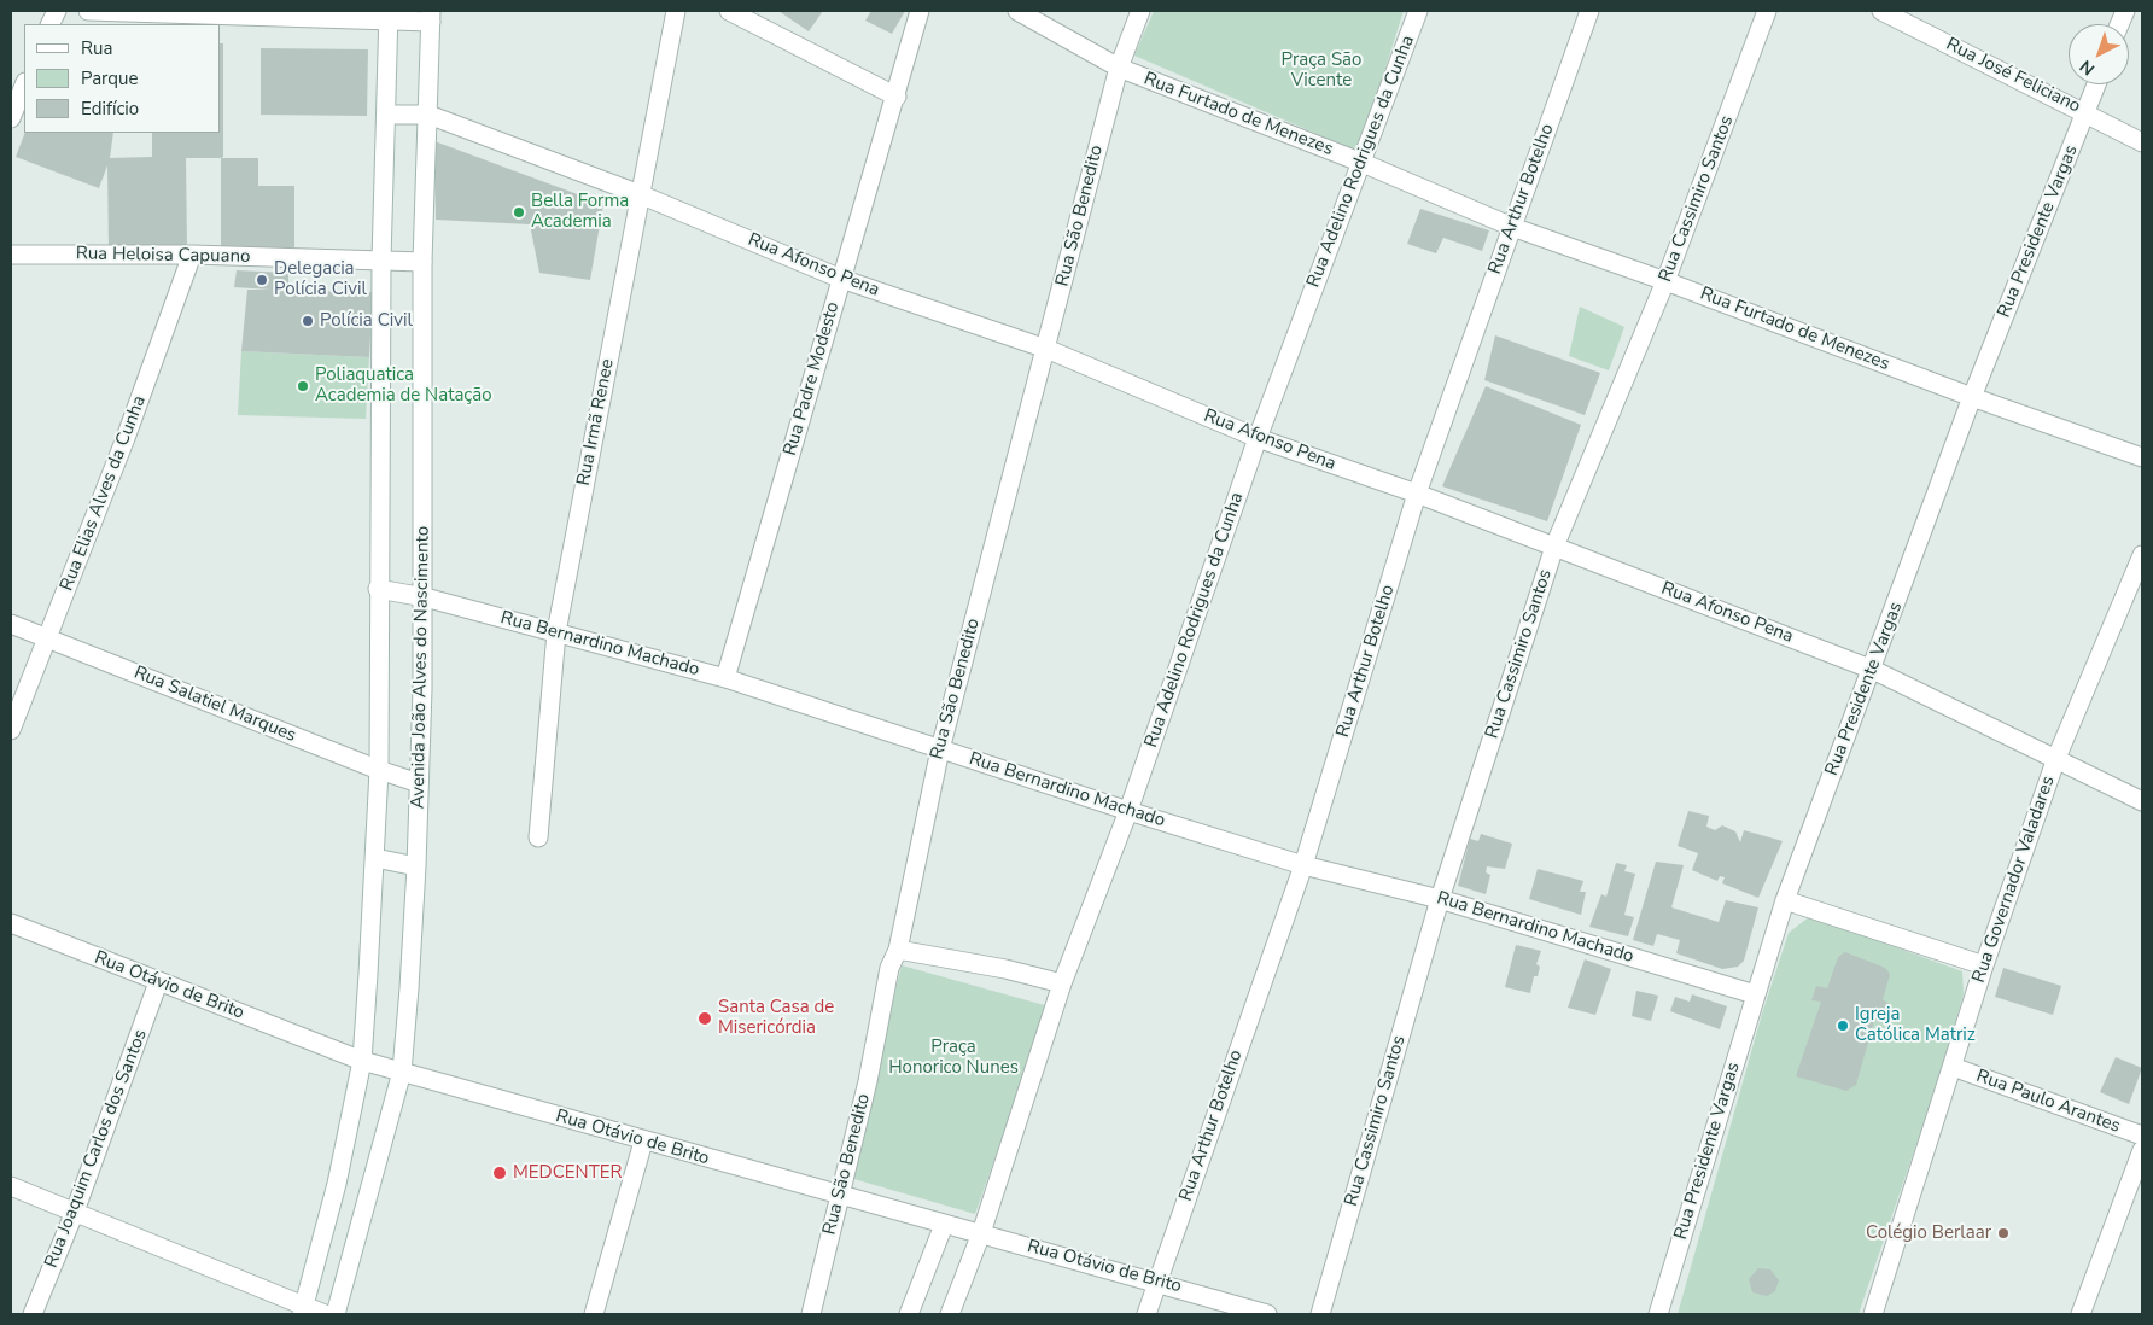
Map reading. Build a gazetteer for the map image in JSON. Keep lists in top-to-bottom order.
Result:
{
  "streets": {
    "street": [
      "Rua José Feliciano",
      "Rua Furtado de Menezes",
      "Rua Adelino Rodrigues da Cunha",
      "Rua Arthur Botelho",
      "Rua Cassimiro Santos",
      "Rua São Benedito",
      "Rua Presidente Vargas",
      "Rua Heloisa Capuano",
      "Rua Afonso Pena",
      "Rua Padre Modesto",
      "Rua Irmã Renee",
      "Rua Elias Alves da Cunha",
      "Rua Bernardino Machado",
      "Avenida João Alves do Nascimento",
      "Rua Salatiel Marques",
      "Rua Governador Valadares",
      "Rua Otávio de Brito",
      "Rua Paulo Arantes",
      "Rua Joaquim Carlos dos Santos"
    ]
  },
  "crossings": [
    ["Rua José Feliciano", "Rua Presidente Vargas"],
    ["Rua Furtado de Menezes", "Rua Adelino Rodrigues da Cunha"],
    ["Rua Furtado de Menezes", "Rua Arthur Botelho"],
    ["Rua Furtado de Menezes", "Rua Cassimiro Santos"],
    ["Rua Furtado de Menezes", "Rua São Benedito"],
    ["Rua Furtado de Menezes", "Rua Presidente Vargas"],
    ["Rua Adelino Rodrigues da Cunha", "Rua Afonso Pena"],
    ["Rua Adelino Rodrigues da Cunha", "Rua Bernardino Machado"],
    ["Rua Adelino Rodrigues da Cunha", "Rua Otávio de Brito"],
    ["Rua Arthur Botelho", "Rua Afonso Pena"],
    ["Rua Arthur Botelho", "Rua Bernardino Machado"],
    ["Rua Arthur Botelho", "Rua Otávio de Brito"],
    ["Rua Cassimiro Santos", "Rua Afonso Pena"],
    ["Rua Cassimiro Santos", "Rua Bernardino Machado"],
    ["Rua São Benedito", "Rua Afonso Pena"],
    ["Rua São Benedito", "Rua Bernardino Machado"],
    ["Rua São Benedito", "Rua Otávio de Brito"],
    ["Rua Presidente Vargas", "Rua Afonso Pena"],
    ["Rua Presidente Vargas", "Rua Bernardino Machado"],
    ["Rua Heloisa Capuano", "Rua Elias Alves da Cunha"],
    ["Rua Heloisa Capuano", "Avenida João Alves do Nascimento"],
    ["Rua Afonso Pena", "Rua Padre Modesto"],
    ["Rua Afonso Pena", "Rua Irmã Renee"],
    ["Rua Afonso Pena", "Avenida João Alves do Nascimento"],
    ["Rua Afonso Pena", "Rua Governador Valadares"],
    ["Rua Padre Modesto", "Rua Bernardino Machado"],
    ["Rua Irmã Renee", "Rua Bernardino Machado"],
    ["Rua Elias Alves da Cunha", "Rua Salatiel Marques"],
    ["Rua Bernardino Machado", "Avenida João Alves do Nascimento"],
    ["Avenida João Alves do Nascimento", "Rua Salatiel Marques"],
    ["Avenida João Alves do Nascimento", "Rua Otávio de Brito"],
    ["Rua Governador Valadares", "Rua Paulo Arantes"],
    ["Rua Otávio de Brito", "Rua Joaquim Carlos dos Santos"]
  ],
  "parks": ["Praça São Vicente", "Praça Honorico Nunes"],
  "places": [
    "Bella Forma Academia",
    "Delegacia Polícia Civil",
    "Polícia Civil",
    "Poliaquatica Academia de Natação",
    "Santa Casa de Misericórdia",
    "Igreja Católica Matriz",
    "MEDCENTER",
    "Colégio Berlaar"
  ],
  "legend": ["Rua", "Parque", "Edifício"],
  "north": "bottom left"
}
